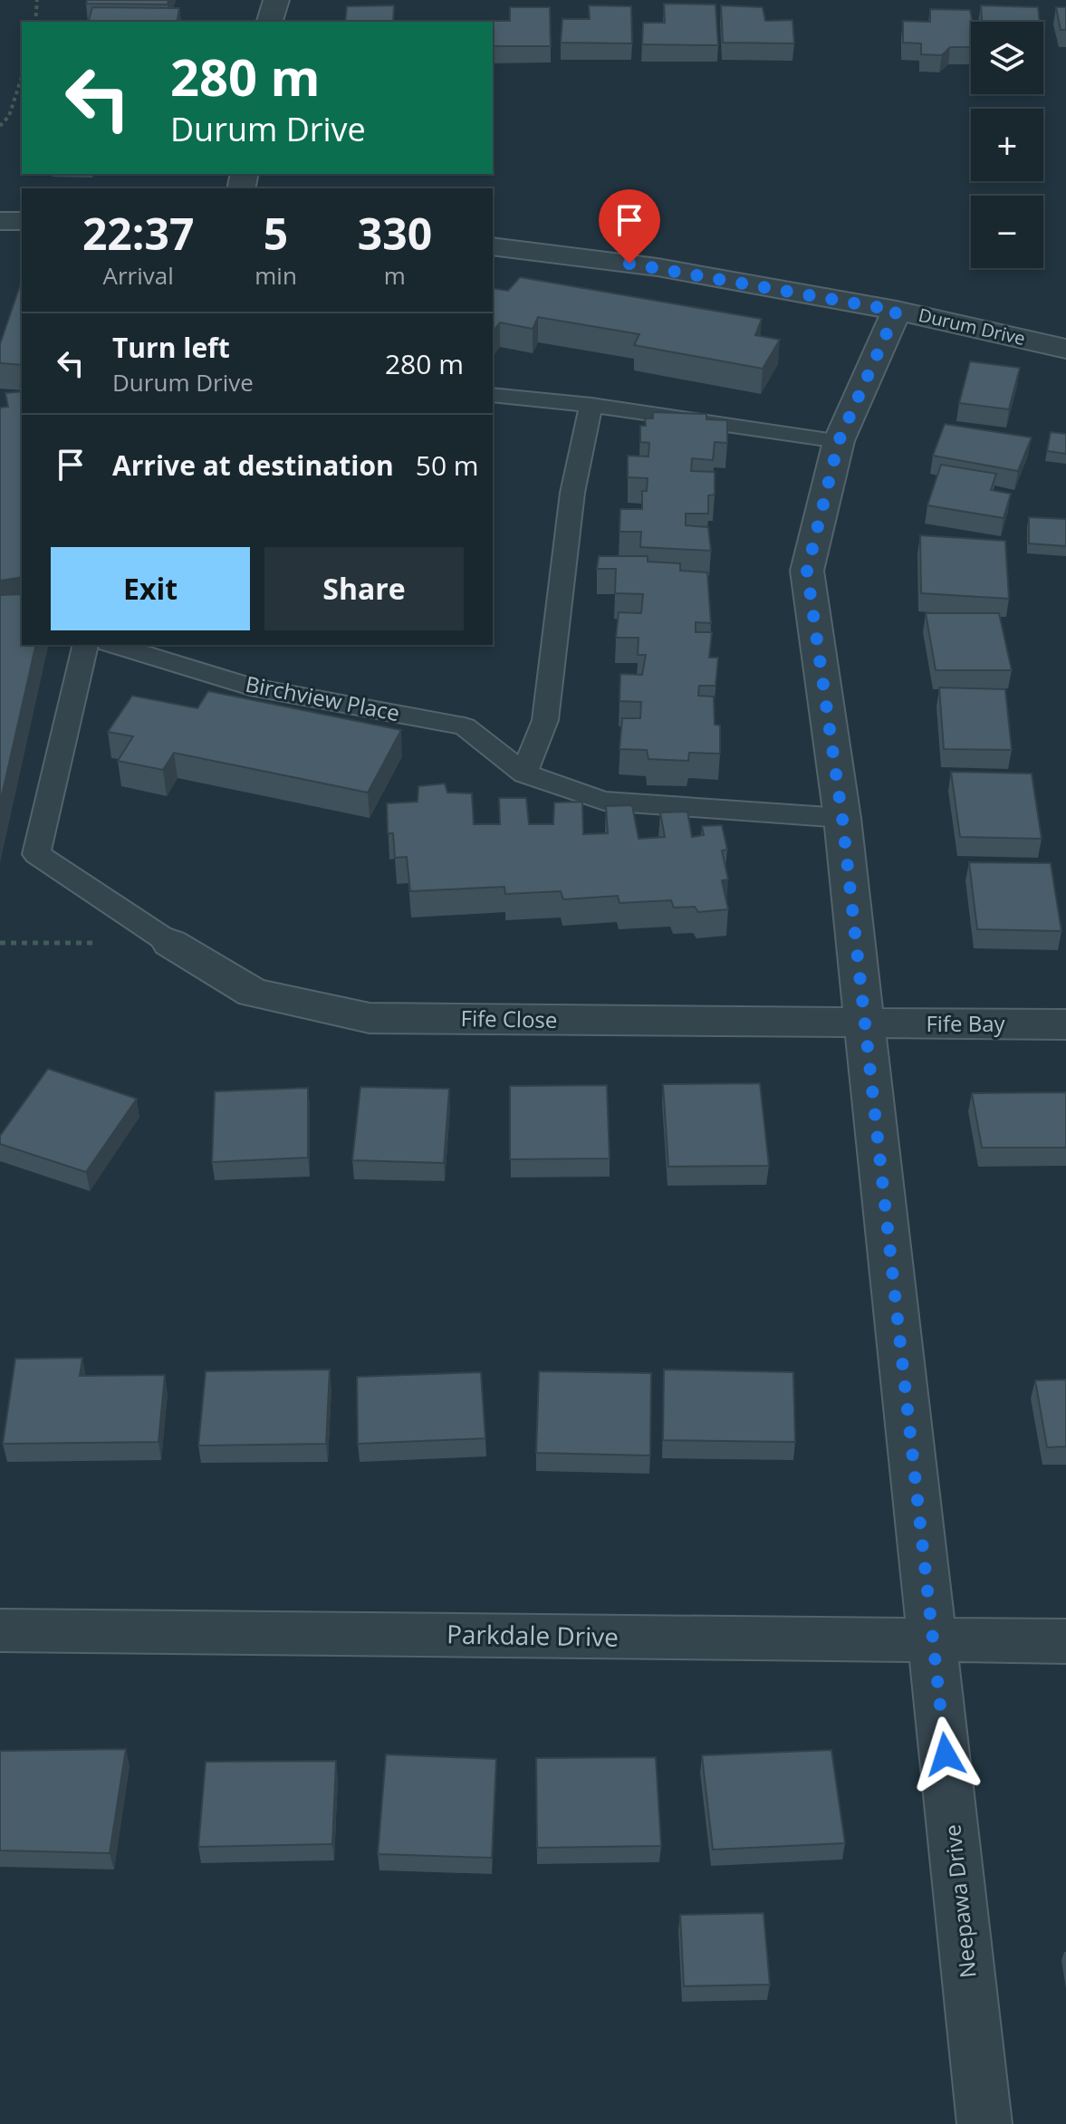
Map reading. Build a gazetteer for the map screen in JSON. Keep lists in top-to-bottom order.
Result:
{
  "streets": {
    "street": [
      "Durum Drive",
      "Fife Close",
      "Fife Bay",
      "Parkdale Drive",
      "Neepawa Drive"
    ],
    "lane": ["Birchview Place"]
  },
  "crossings": [
    ["Durum Drive", "Neepawa Drive"],
    ["Birchview Place", "Neepawa Drive"],
    ["Fife Close", "Fife Bay"],
    ["Fife Close", "Neepawa Drive"],
    ["Fife Bay", "Neepawa Drive"],
    ["Parkdale Drive", "Neepawa Drive"]
  ],
  "page": {
    "map_buttons": ["+", "−"],
    "turn": ["280 m", "Durum Drive"],
    "eta": [
      "22:37",
      "Arrival",
      "5",
      "min",
      "330",
      "m"
    ],
    "list": [
      {
        "name": "Turn left",
        "note": "Durum Drive",
        "value": "280 m"
      },
      {
        "name": "Arrive at destination",
        "value": "50 m"
      }
    ],
    "buttons": ["Exit", "Share"]
  }
}
